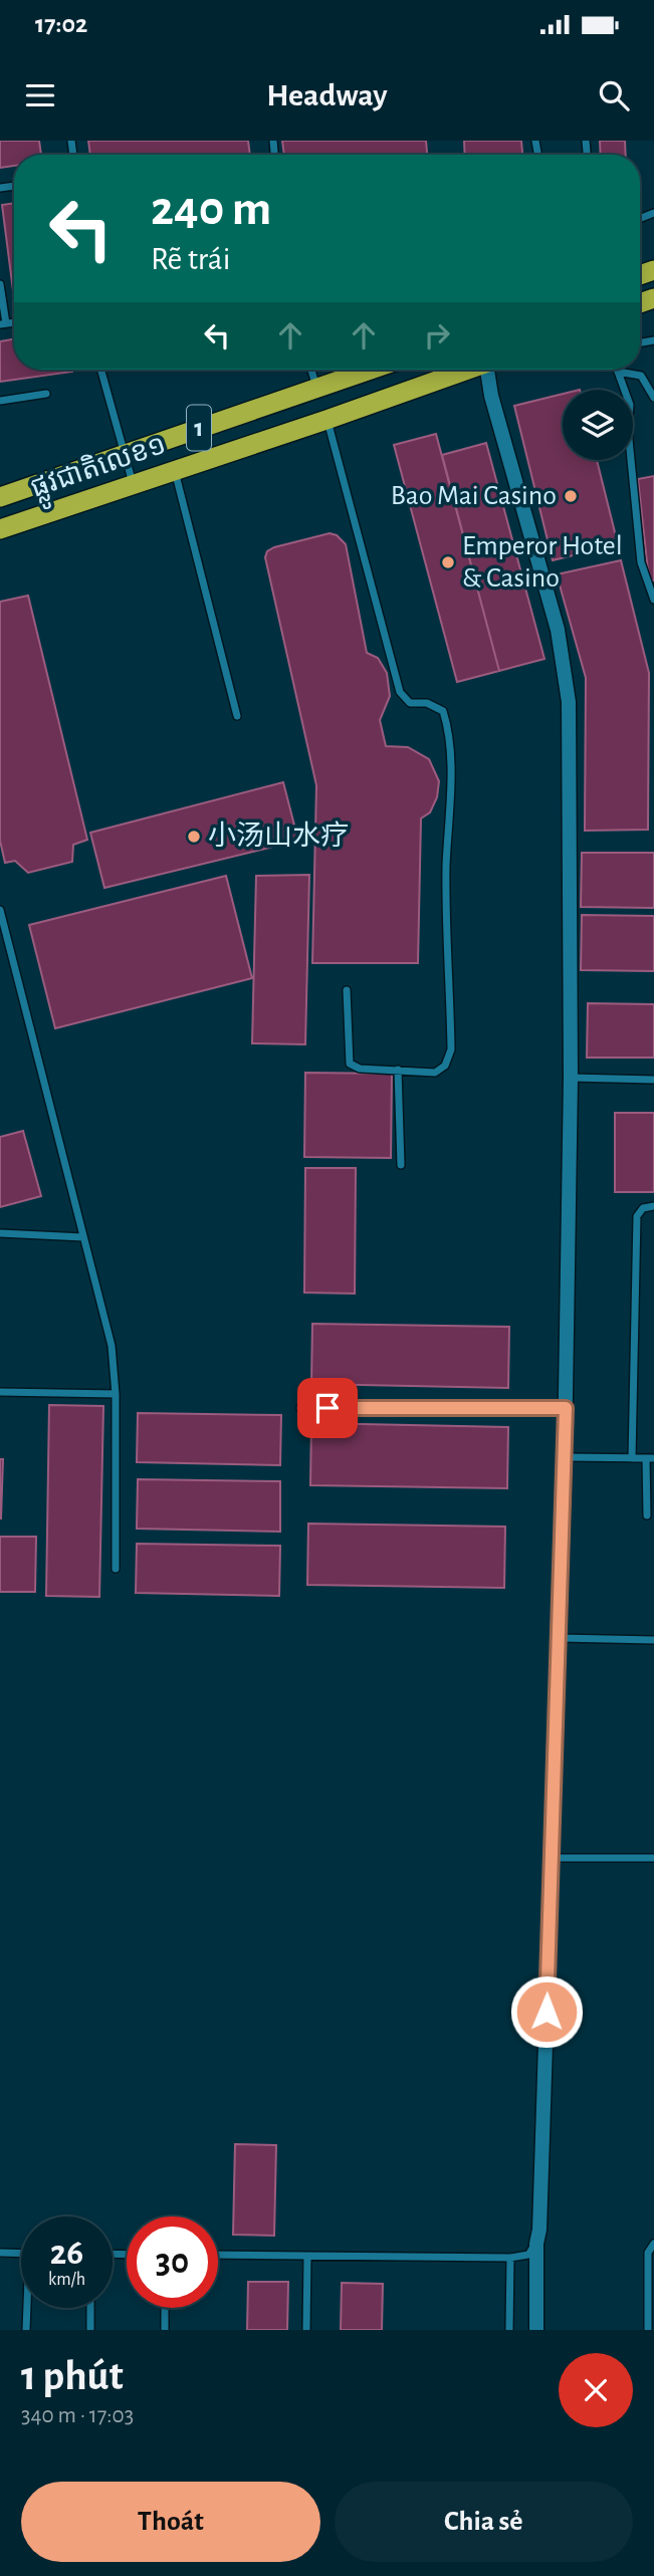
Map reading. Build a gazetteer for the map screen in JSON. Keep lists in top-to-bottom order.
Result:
{
  "streets": {
    "highway": ["1", "ផ្លូវជាតិលេខ១"]
  },
  "places": ["Bao Mai Casino", "Emperor Hotel & Casino", "小汤山水疗"],
  "page": {
    "status": "17:02",
    "header": "Headway",
    "turn": ["240 m", "Rẽ trái"],
    "speed": "26 km/h",
    "limit": "30",
    "heading": ["1 phút", "340 m · 17:03"],
    "buttons": ["Thoát", "Chia sẻ"]
  }
}
